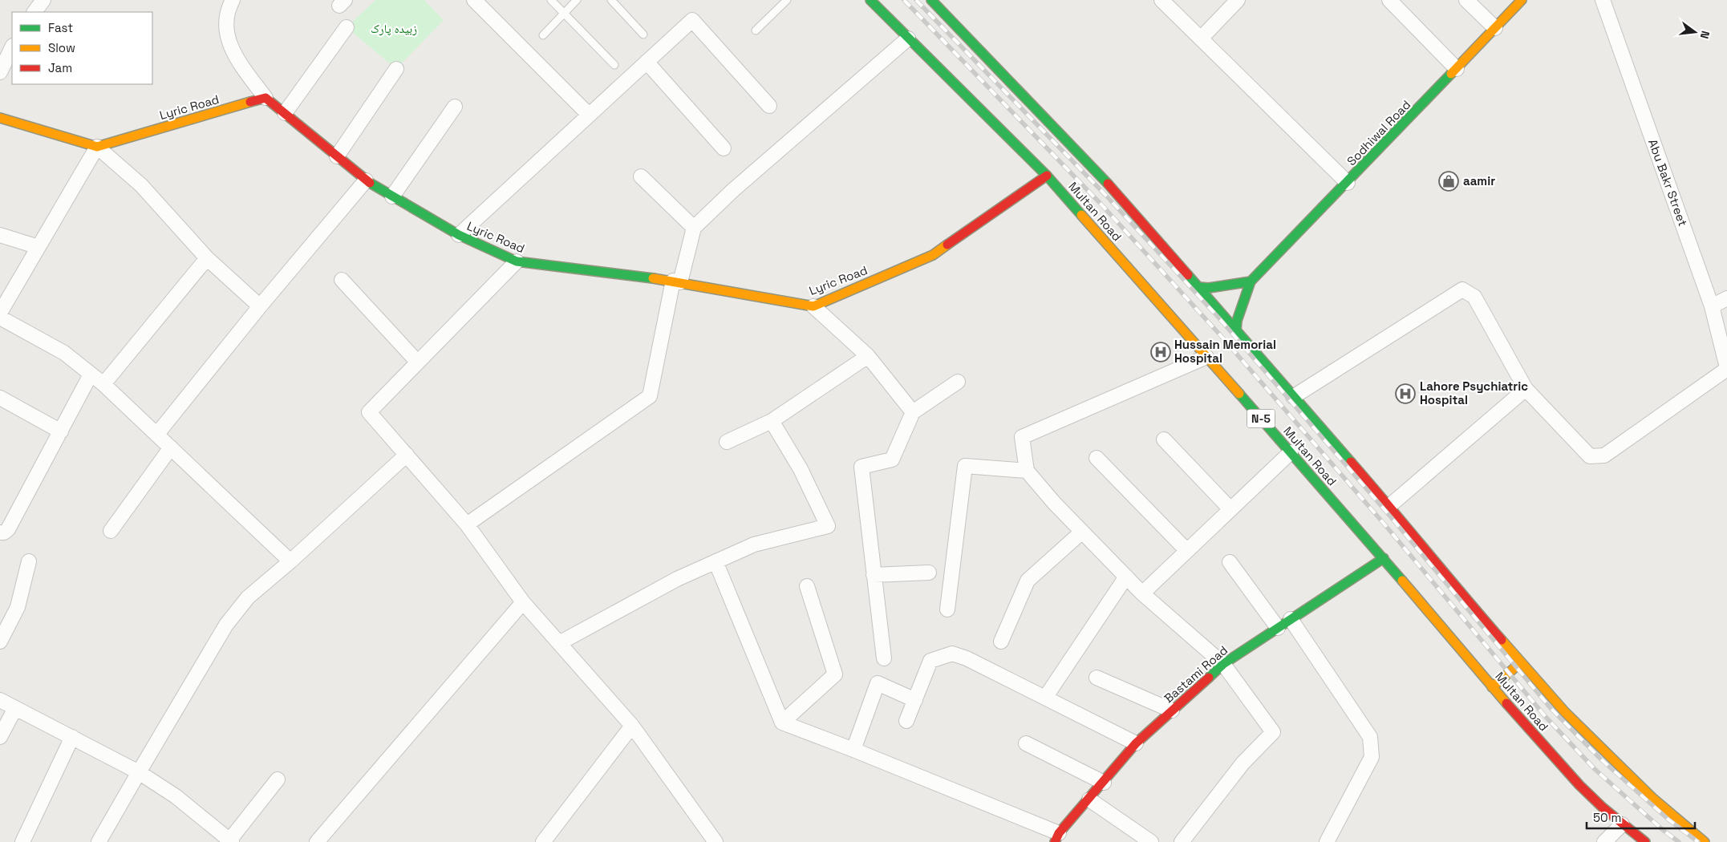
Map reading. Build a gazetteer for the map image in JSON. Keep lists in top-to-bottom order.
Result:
{
  "streets": {
    "main road": [
      "Lyric Road",
      "Sodhiwal Road",
      "Multan Road",
      "N-5",
      "Bastami Road"
    ],
    "street": ["Abu Bakr Street"]
  },
  "crossings": [
    ["Lyric Road", "Multan Road"],
    ["Sodhiwal Road", "Multan Road"],
    ["Multan Road", "Bastami Road"]
  ],
  "parks": ["زبیدہ پارک"],
  "places": {
    "shop": ["aamir"],
    "hospital": ["Hussain Memorial Hospital", "Lahore Psychiatric Hospital"]
  },
  "legend": ["Fast", "Slow", "Jam"],
  "scale_bar": "50 m",
  "north": "right"
}
